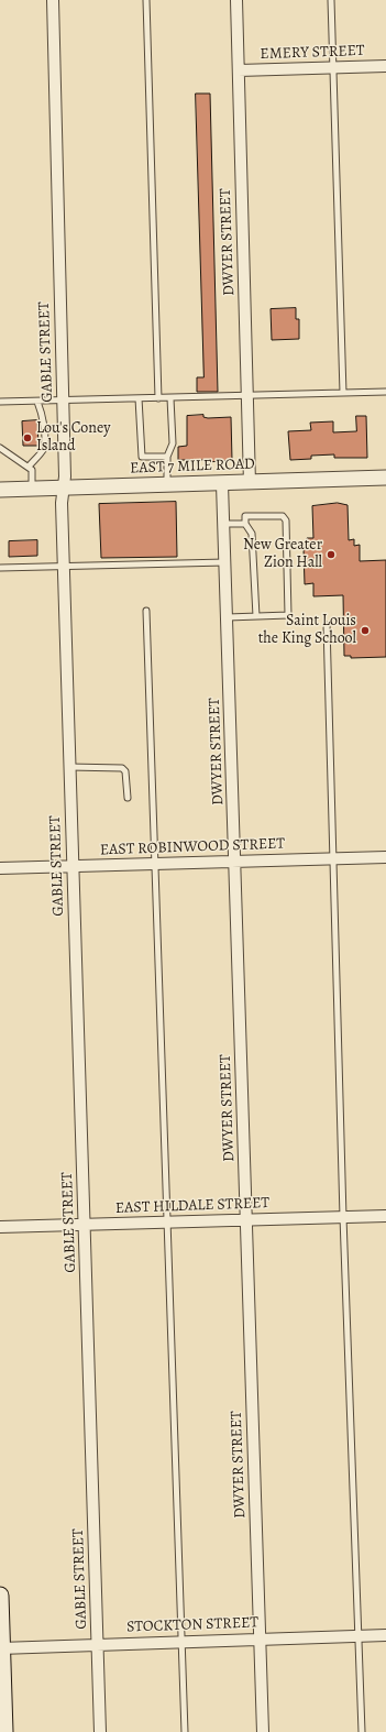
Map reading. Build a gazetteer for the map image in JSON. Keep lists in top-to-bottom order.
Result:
{
  "streets": {
    "street": [
      "EMERY STREET",
      "DWYER STREET",
      "GABLE STREET",
      "EAST 7 MILE ROAD",
      "EAST ROBINWOOD STREET",
      "EAST HILDALE STREET",
      "STOCKTON STREET"
    ]
  },
  "crossings": [
    ["EMERY STREET", "DWYER STREET"],
    ["DWYER STREET", "EAST 7 MILE ROAD"],
    ["DWYER STREET", "EAST ROBINWOOD STREET"],
    ["DWYER STREET", "EAST HILDALE STREET"],
    ["DWYER STREET", "STOCKTON STREET"],
    ["GABLE STREET", "EAST 7 MILE ROAD"],
    ["GABLE STREET", "EAST ROBINWOOD STREET"],
    ["GABLE STREET", "EAST HILDALE STREET"],
    ["GABLE STREET", "STOCKTON STREET"]
  ],
  "places": ["Lou's Coney Island", "New Greater Zion Hall", "Saint Louis the King School"]
}
